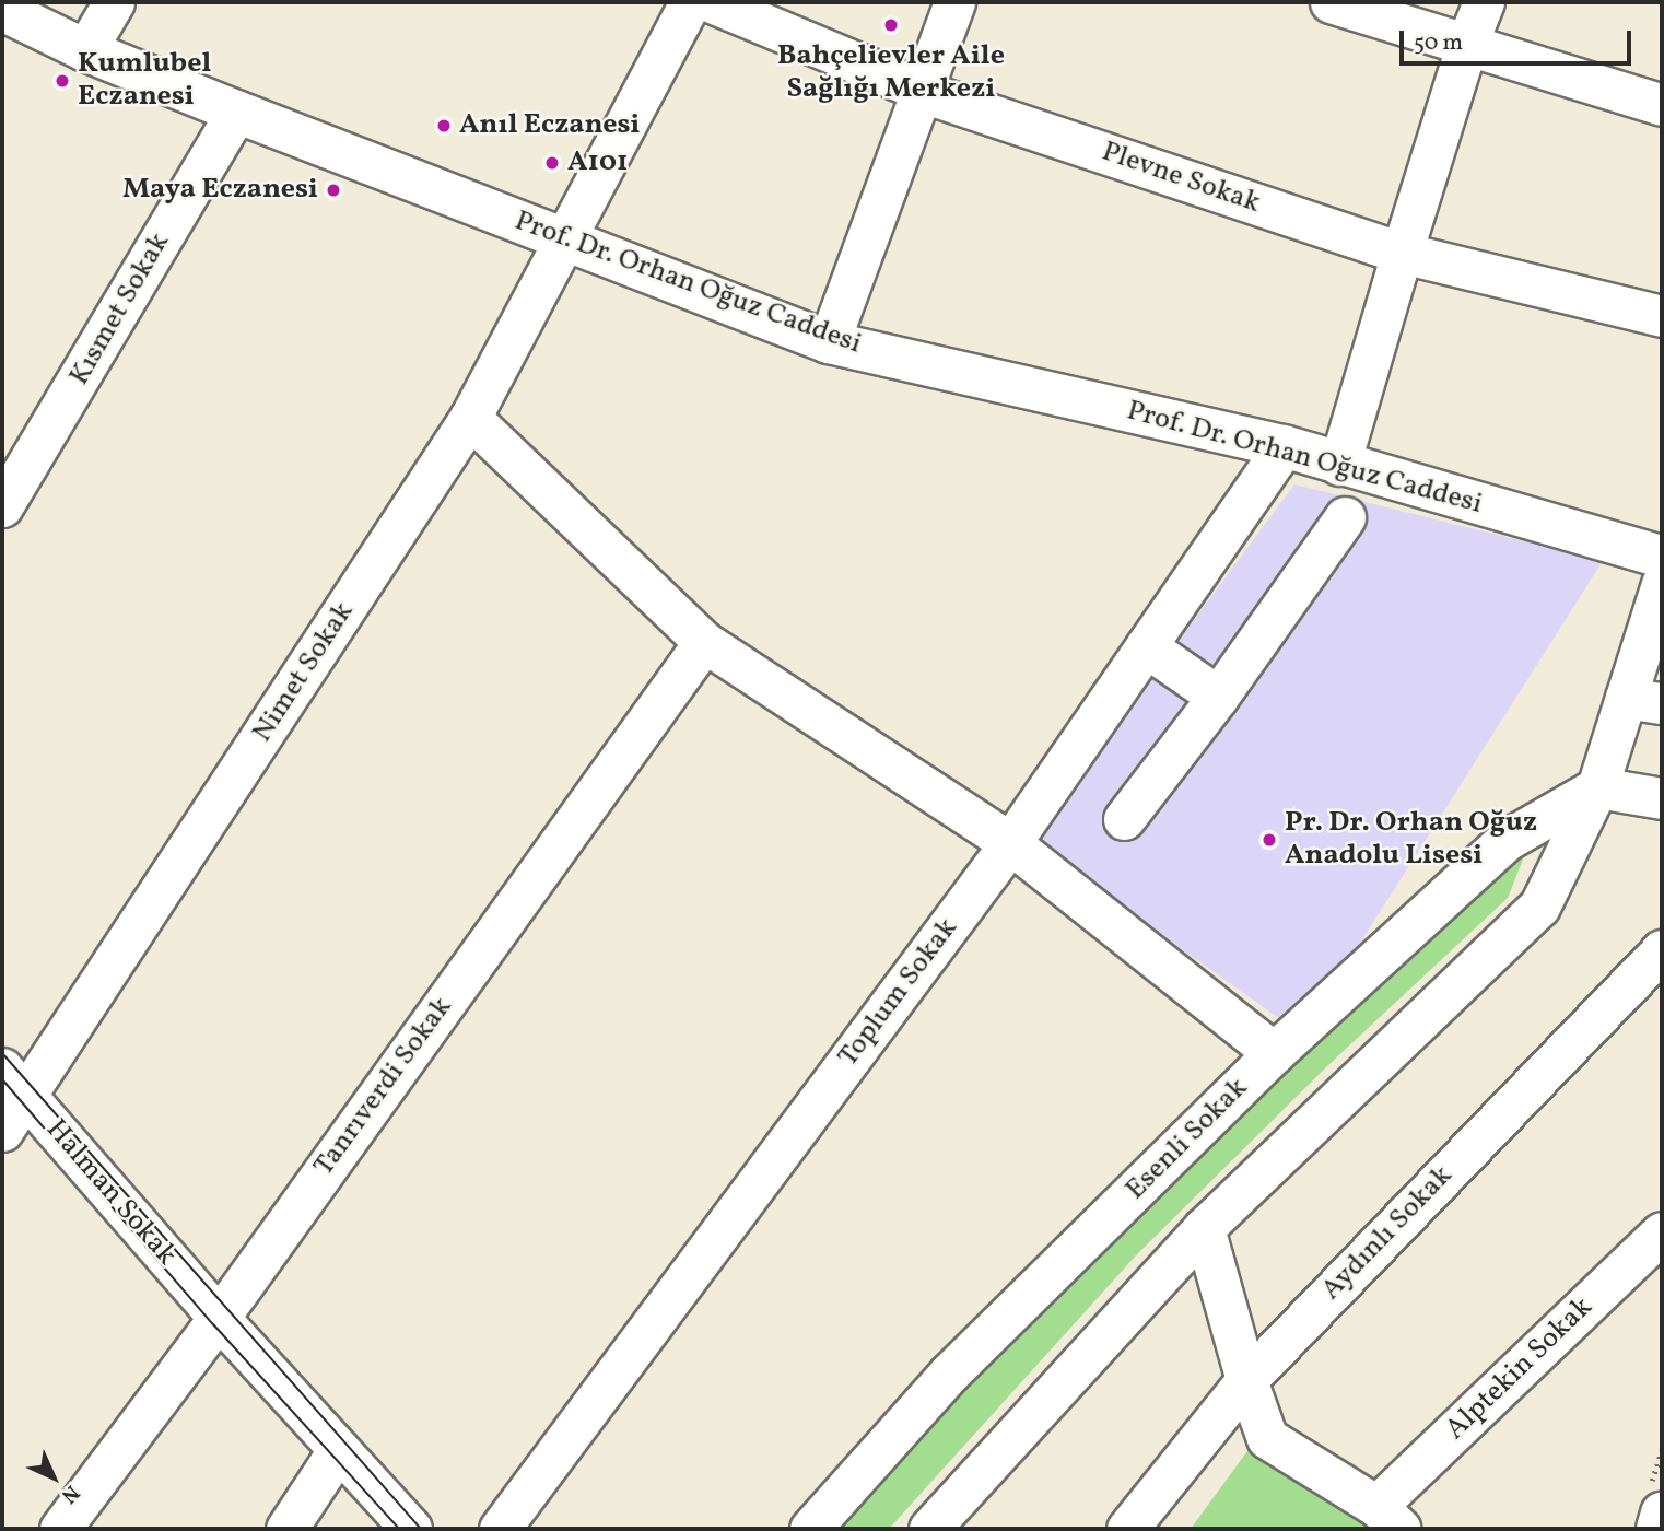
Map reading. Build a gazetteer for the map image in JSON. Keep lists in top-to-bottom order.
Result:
{
  "streets": {
    "main road": ["Prof. Dr. Orhan Oğuz Caddesi"],
    "street": [
      "Plevne Sokak",
      "Kısmet Sokak",
      "Nimet Sokak",
      "Toplum Sokak",
      "Tanrıverdi Sokak",
      "Esenli Sokak",
      "Halman Sokak",
      "Aydınlı Sokak",
      "Alptekin Sokak"
    ]
  },
  "crossings": [
    ["Prof. Dr. Orhan Oğuz Caddesi", "Kısmet Sokak"],
    ["Prof. Dr. Orhan Oğuz Caddesi", "Nimet Sokak"],
    ["Prof. Dr. Orhan Oğuz Caddesi", "Toplum Sokak"],
    ["Nimet Sokak", "Halman Sokak"],
    ["Tanrıverdi Sokak", "Halman Sokak"]
  ],
  "places": [
    "Bahçelievler Aile Sağlığı Merkezi",
    "Kumlubel Eczanesi",
    "Anıl Eczanesi",
    "A101",
    "Maya Eczanesi",
    "Pr. Dr. Orhan Oğuz Anadolu Lisesi"
  ],
  "scale_bar": "50 m",
  "north": "bottom right"
}
